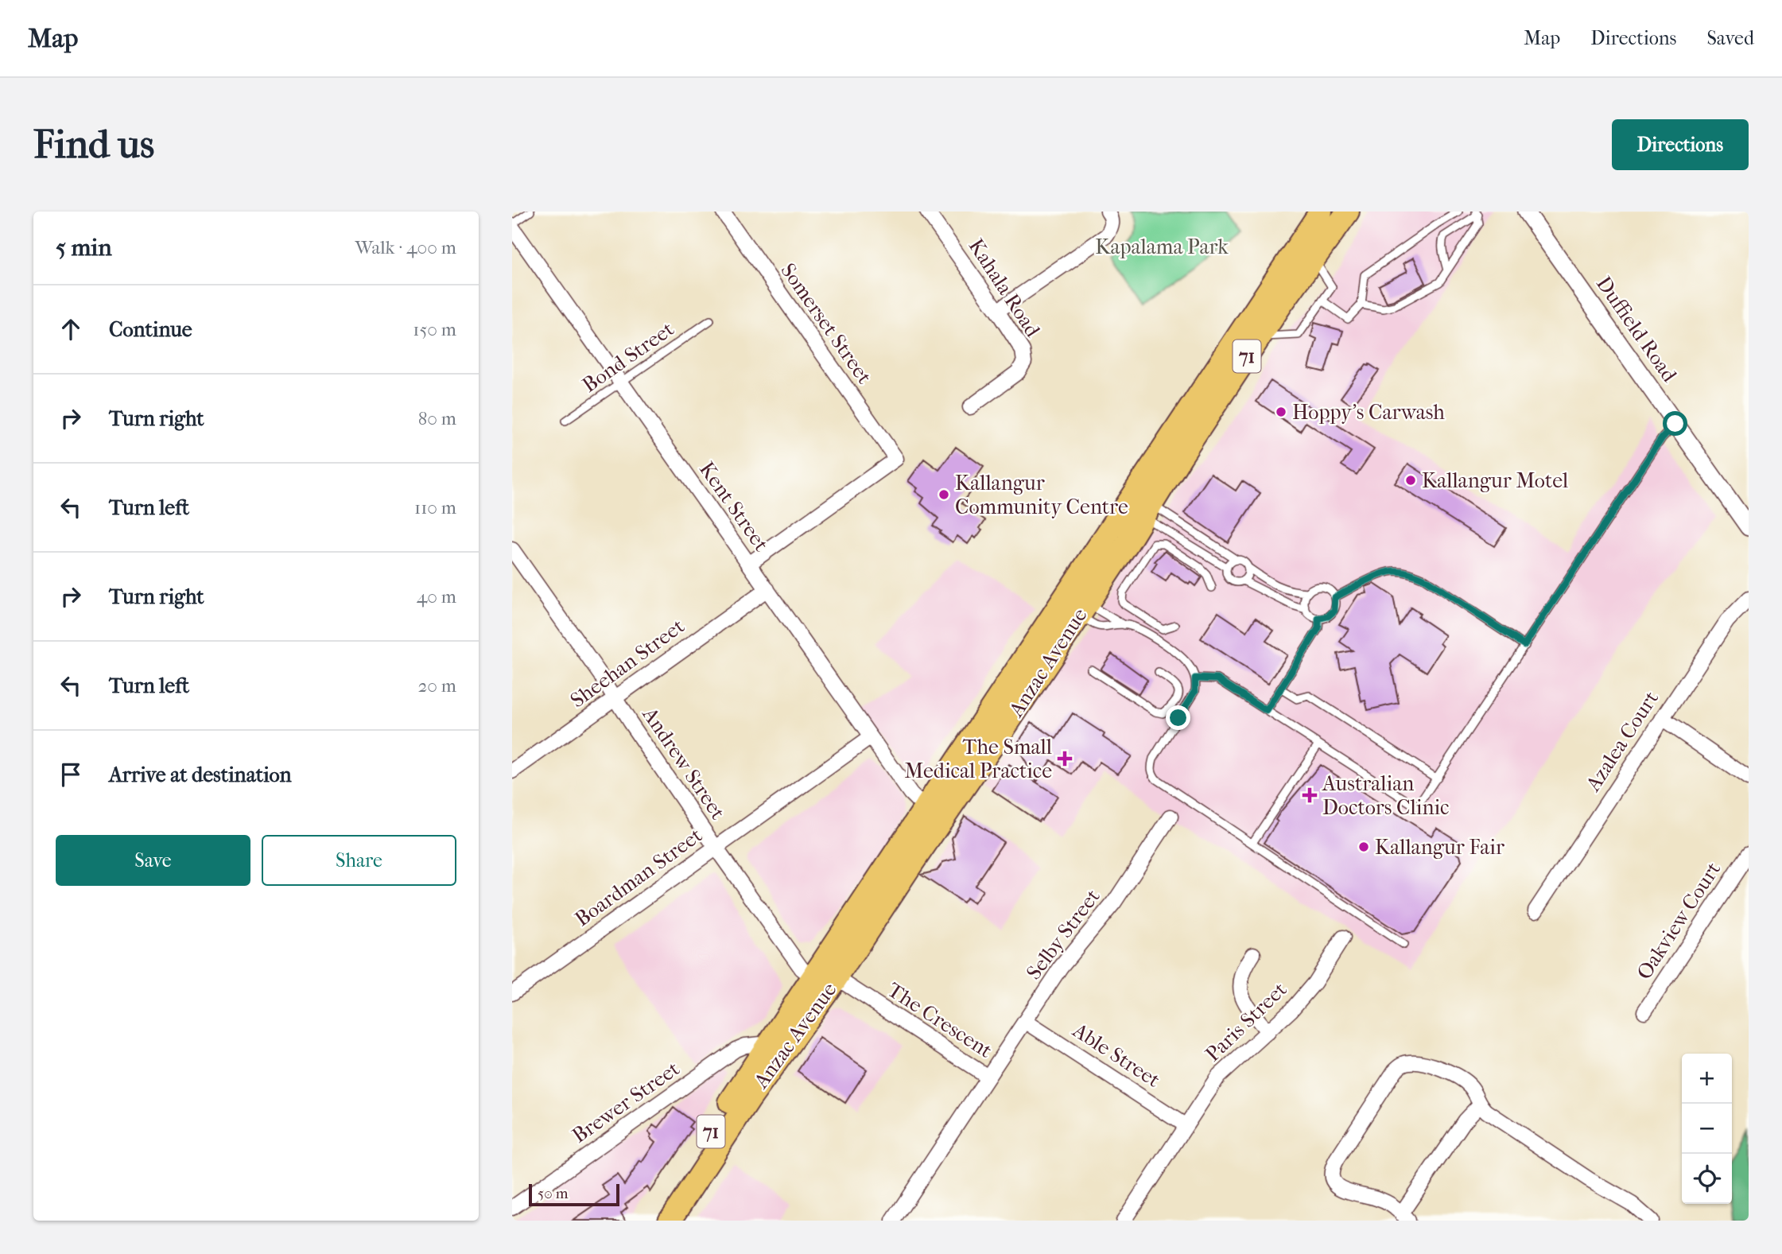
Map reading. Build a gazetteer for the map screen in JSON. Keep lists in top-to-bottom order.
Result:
{
  "streets": {
    "highway": ["71", "Anzac Avenue"],
    "street": [
      "Kahala Road",
      "Somerset Street",
      "Duffield Road",
      "Kent Street",
      "Sheehan Street",
      "Azalea Court",
      "Andrew Street",
      "Boardman Street",
      "Oakview Court",
      "Selby Street",
      "The Crescent",
      "Paris Street",
      "Able Street",
      "Brewer Street"
    ],
    "lane": ["Bond Street"]
  },
  "crossings": [
    ["Somerset Street", "Kent Street"],
    ["Bond Street", "Kent Street"],
    ["Kent Street", "Anzac Avenue"],
    ["Kent Street", "Sheehan Street"],
    ["Kent Street", "Boardman Street"],
    ["Anzac Avenue", "Andrew Street"],
    ["Anzac Avenue", "The Crescent"],
    ["Anzac Avenue", "Brewer Street"],
    ["Sheehan Street", "Andrew Street"],
    ["Andrew Street", "Boardman Street"],
    ["Selby Street", "The Crescent"],
    ["Selby Street", "Able Street"],
    ["Paris Street", "Able Street"]
  ],
  "parks": ["Kapalama Park"],
  "places": {
    "other": [
      "Hoppy's Carwash",
      "Kallangur Motel",
      "Kallangur Community Centre",
      "Kallangur Fair"
    ],
    "health": ["The Small Medical Practice", "Australian Doctors Clinic"]
  },
  "scale_bar": "50 m",
  "page": {
    "header": "Map",
    "nav": ["Map", "Directions", "Saved"],
    "buttons": [
      "Directions",
      ["Save", "Share"]
    ],
    "title": "Find us",
    "heading": ["5 min", "Walk · 400 m"],
    "list": [
      ["Continue", "150 m"],
      ["Turn right", "80 m"],
      ["Turn left", "110 m"],
      ["Turn right", "40 m"],
      ["Turn left", "20 m"],
      "Arrive at destination"
    ],
    "map_buttons": ["+", "−"],
    "scale": "50 m"
  }
}
